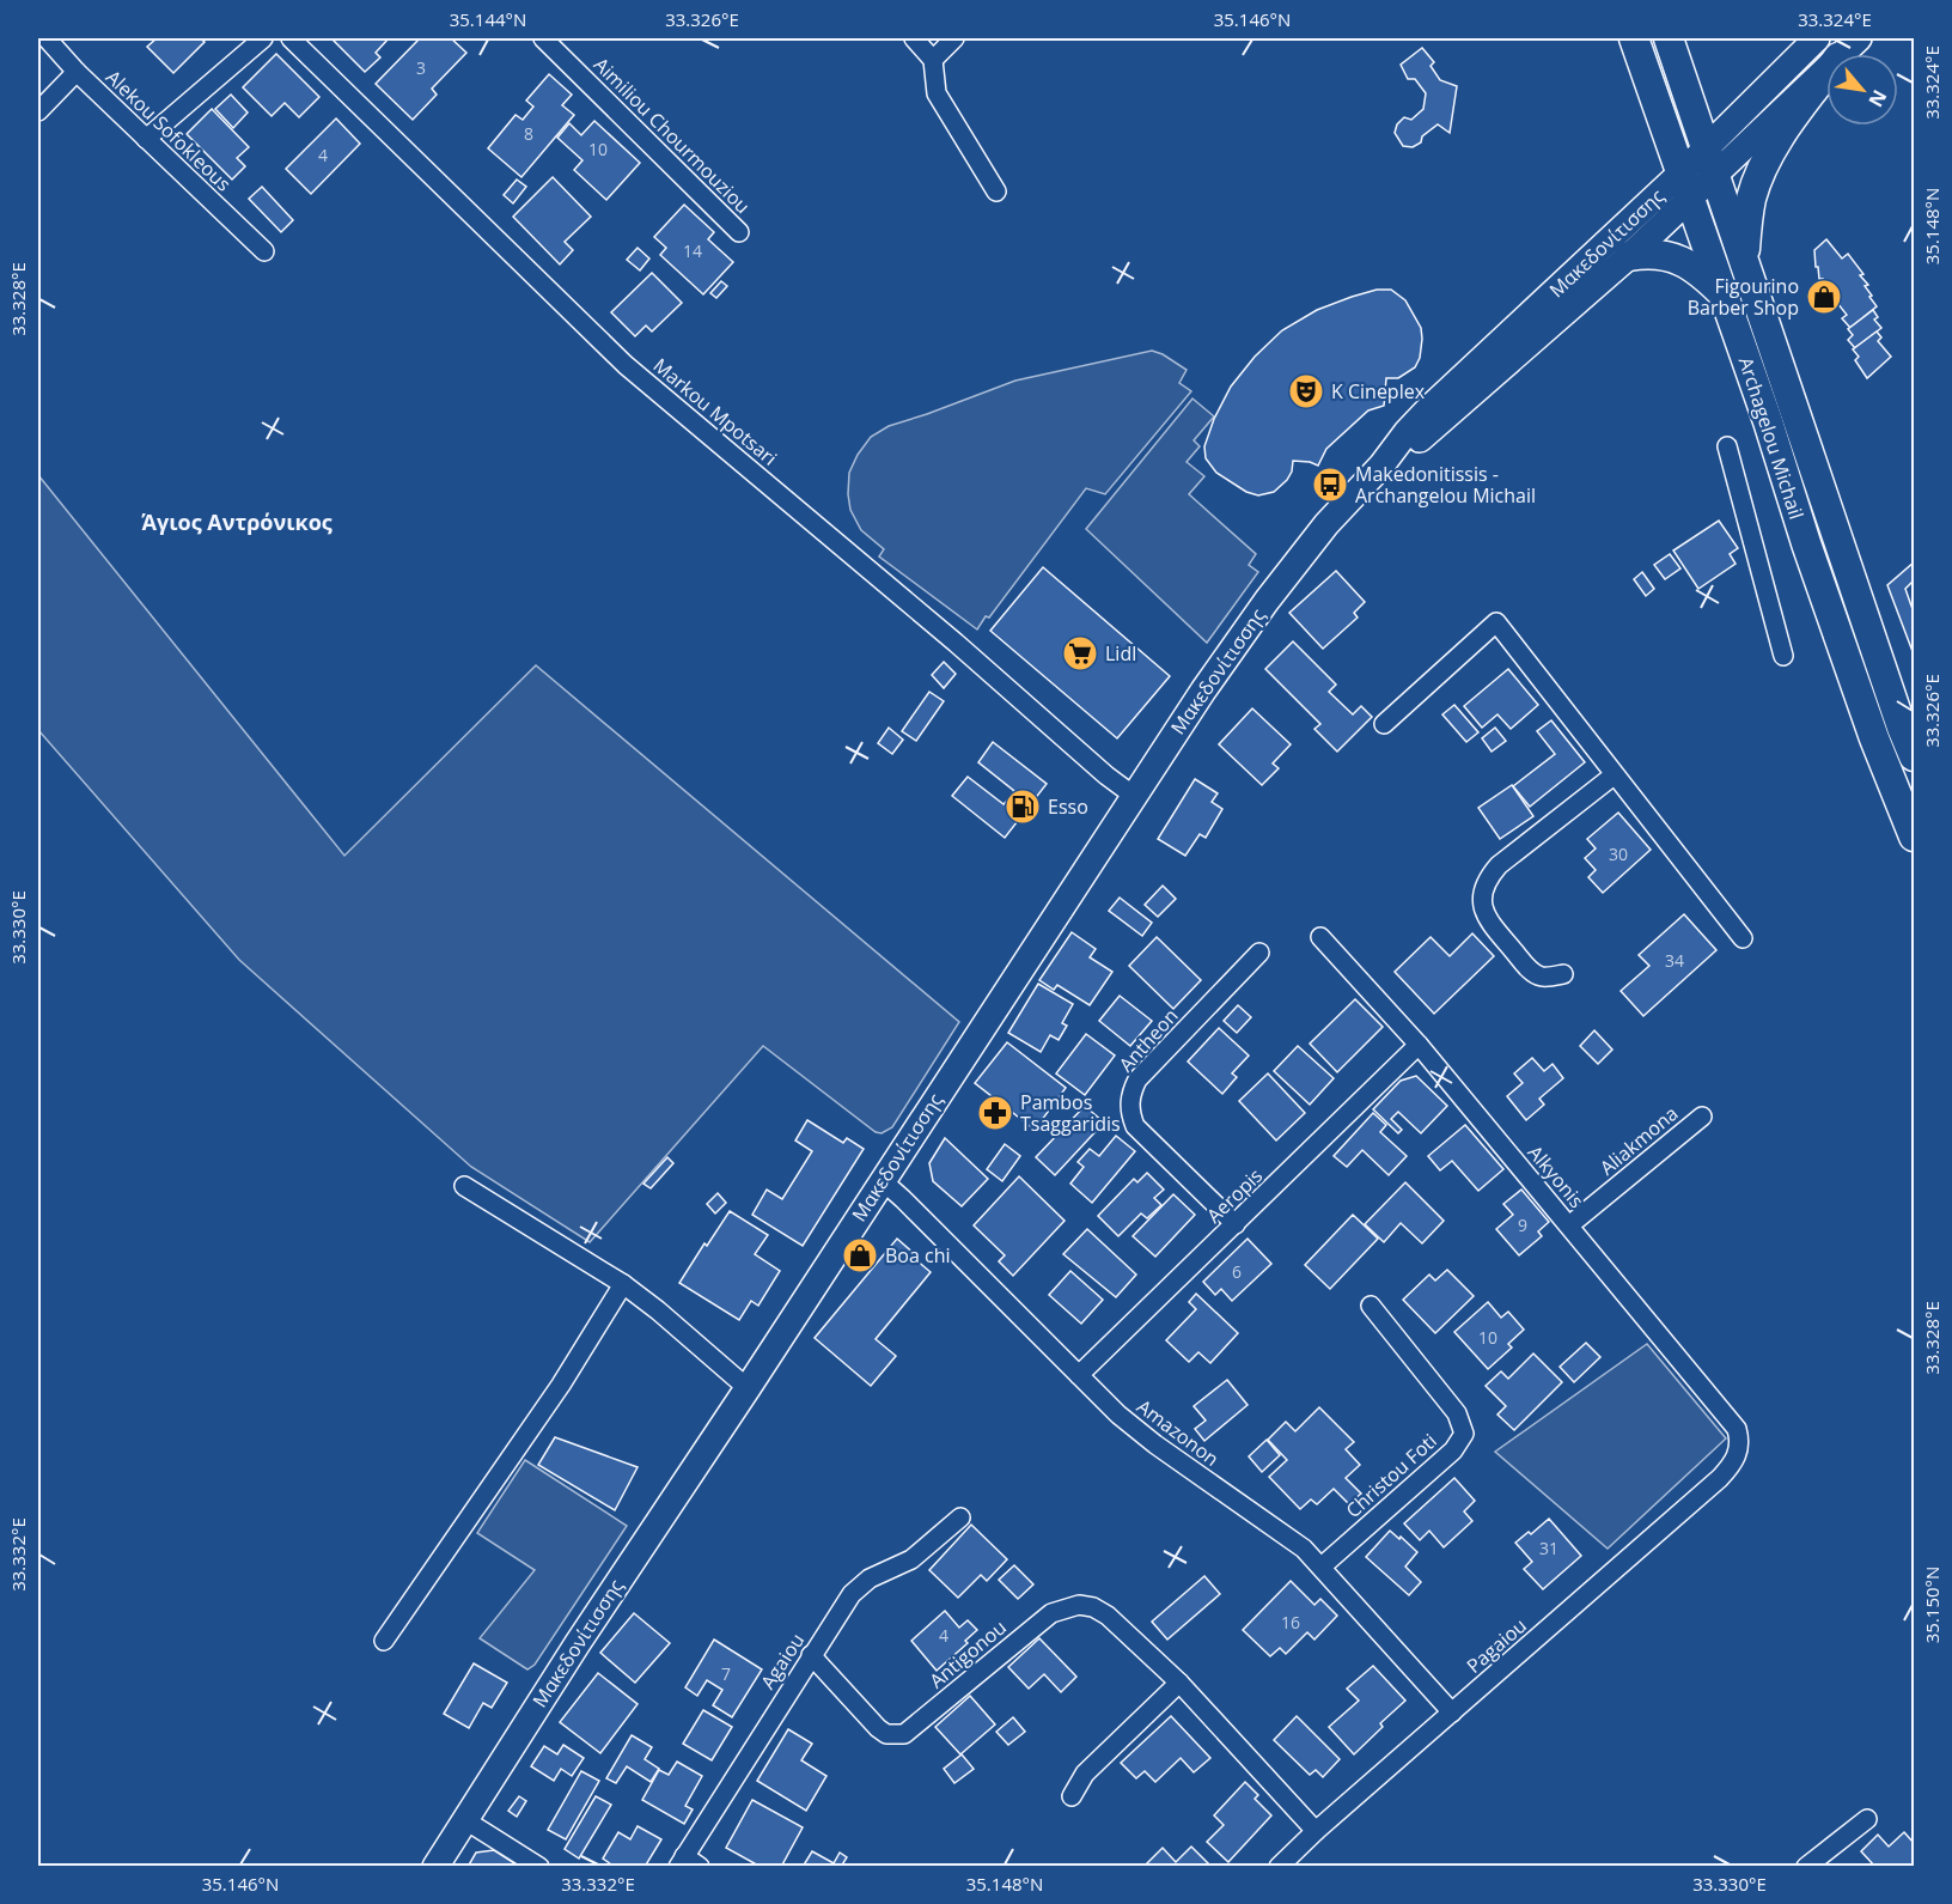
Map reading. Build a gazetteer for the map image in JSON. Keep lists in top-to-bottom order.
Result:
{
  "streets": {
    "main road": ["Μακεδονίτισσης", "Archagelou Michail"],
    "street": [
      "Alekou Sofokleous",
      "Aimiliou Chourmouziou",
      "Markou Mpotsari",
      "Antheon",
      "Aliakmona",
      "Alkyonis",
      "Aeropis",
      "Amazonon",
      "Christou Foti",
      "Pagaiou",
      "Antigonou",
      "Agaiou"
    ]
  },
  "crossings": [
    ["Μακεδονίτισσης", "Markou Mpotsari"],
    ["Μακεδονίτισσης", "Archagelou Michail"],
    ["Μακεδονίτισσης", "Amazonon"],
    ["Antheon", "Aeropis"],
    ["Aliakmona", "Alkyonis"],
    ["Alkyonis", "Aeropis"],
    ["Alkyonis", "Pagaiou"],
    ["Aeropis", "Amazonon"],
    ["Amazonon", "Christou Foti"],
    ["Amazonon", "Pagaiou"],
    ["Antigonou", "Agaiou"]
  ],
  "districts": ["Άγιος Αντρόνικος"],
  "places": {
    "shop": ["Figourino Barber Shop", "Boa chi"],
    "theatre": ["K Cineplex"],
    "bus stop": ["Makedonitissis - Archangelou Michail"],
    "supermarket": ["Lidl"],
    "fuel station": ["Esso"],
    "pharmacy": ["Pambos Tsaggaridis"]
  },
  "house_numbers": [
    "3",
    "8",
    "10",
    "4",
    "14",
    "30",
    "34",
    "9",
    "6",
    "10",
    "31",
    "16",
    "4",
    "7"
  ],
  "north": "bottom right",
  "coordinates": [
    "35.144°N",
    "33.326°E",
    "35.146°N",
    "33.324°E",
    "35.148°N",
    "33.328°E",
    "33.330°E",
    "33.332°E",
    "35.150°N"
  ]
}
